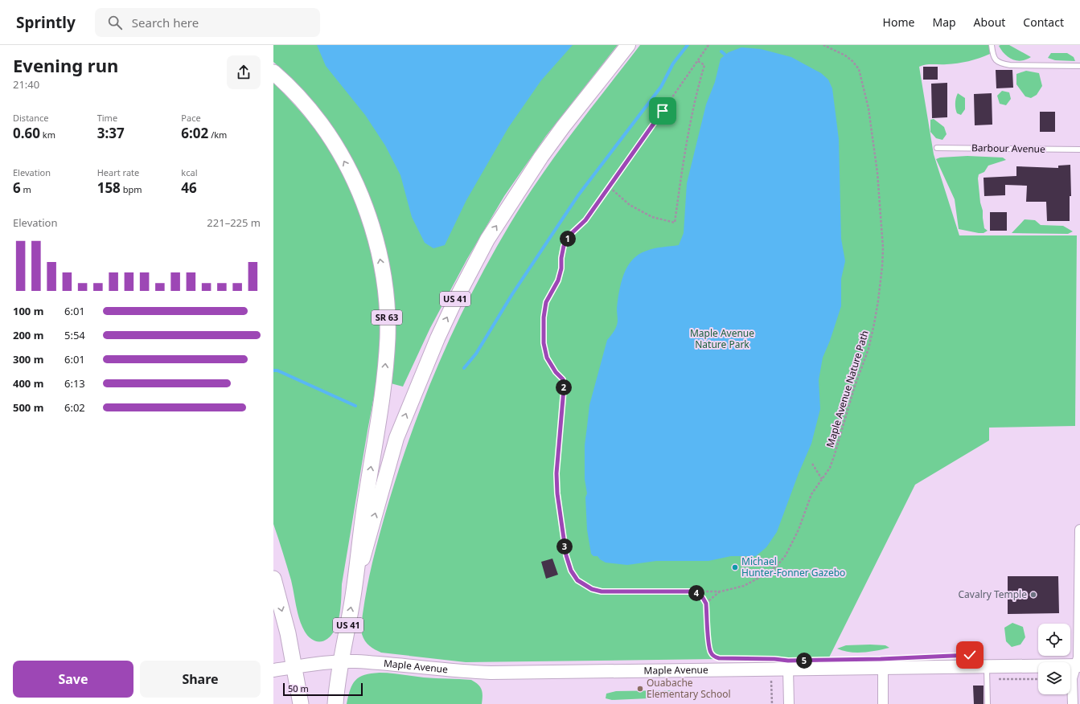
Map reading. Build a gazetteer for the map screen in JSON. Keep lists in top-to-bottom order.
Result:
{
  "streets": {
    "highway": ["US 41", "SR 63"],
    "main road": ["Maple Avenue"],
    "lane": ["Barbour Avenue"],
    "path": ["Maple Avenue Nature Path"]
  },
  "crossings": [
    ["US 41", "SR 63"],
    ["US 41", "Maple Avenue"]
  ],
  "parks": ["Maple Avenue Nature Park"],
  "places": ["Michael Hunter-Fonner Gazebo", "Cavalry Temple", "Ouabache Elementary School"],
  "scale_bar": "50 m",
  "page": {
    "header": "Sprintly",
    "search": "Search here",
    "nav": [
      "Home",
      "Map",
      "About",
      "Contact"
    ],
    "heading": ["Evening run", "21:40"],
    "stats": [
      ["Distance", "0.60 km"],
      ["Time", "3:37"],
      ["Pace", "6:02 /km"],
      ["Elevation", "6 m"],
      ["Heart rate", "158 bpm"],
      ["kcal", "46"]
    ],
    "chart": ["Elevation", "221–225 m"],
    "pins": [
      "1",
      "2",
      "3",
      "4",
      "5"
    ],
    "list": [
      {
        "name": "100 m",
        "note": "6:01"
      },
      {
        "name": "200 m",
        "note": "5:54"
      },
      {
        "name": "300 m",
        "note": "6:01"
      },
      {
        "name": "400 m",
        "note": "6:13"
      },
      {
        "name": "500 m",
        "note": "6:02"
      }
    ],
    "buttons": ["Save", "Share"],
    "scale": "50 m"
  }
}
